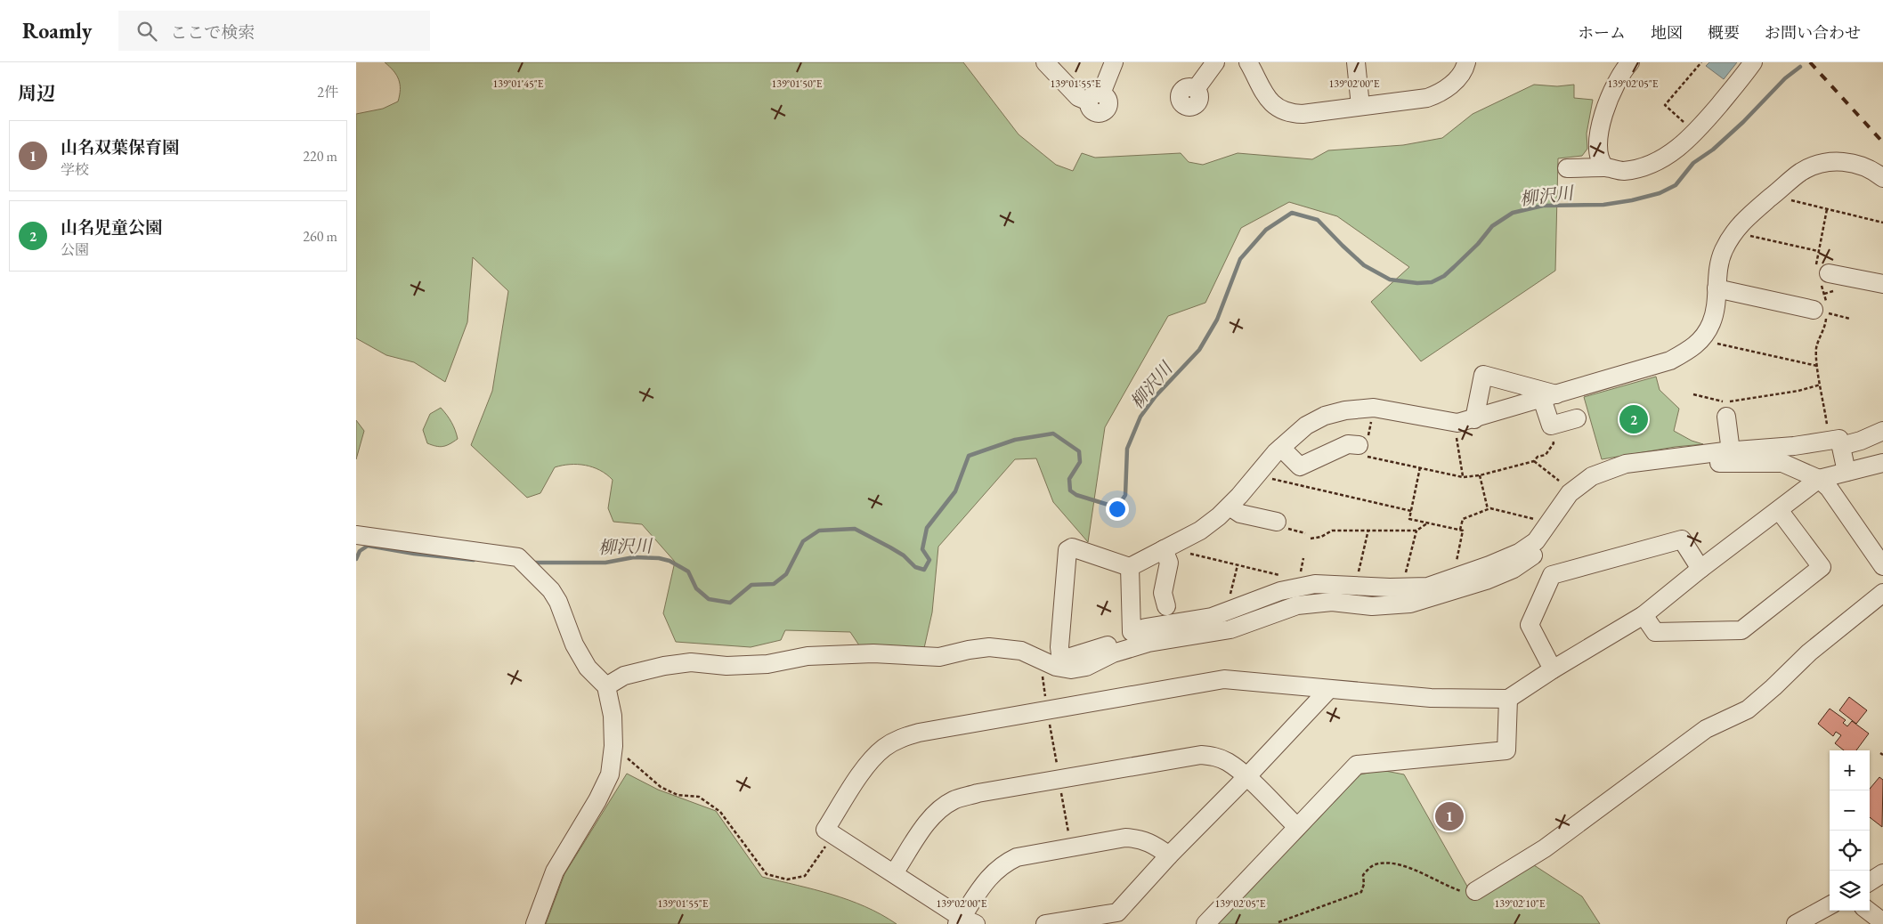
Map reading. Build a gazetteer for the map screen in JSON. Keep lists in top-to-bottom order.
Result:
{
  "water": ["柳沢川"],
  "page": {
    "header": "Roamly",
    "search": "ここで検索",
    "nav": [
      "ホーム",
      "地図",
      "概要",
      "お問い合わせ"
    ],
    "heading": ["周辺", "2件"],
    "list": [
      {
        "mark": "1",
        "name": "山名双葉保育園",
        "note": "学校",
        "value": "220 m"
      },
      {
        "mark": "2",
        "name": "山名児童公園",
        "note": "公園",
        "value": "260 m"
      }
    ],
    "pins": ["2", "1"],
    "map_buttons": ["+", "−"]
  },
  "coordinates": [
    "139°01'45\"E",
    "139°01'50\"E",
    "139°01'55\"E",
    "139°02'00\"E",
    "139°02'05\"E",
    "139°02'10\"E"
  ]
}
